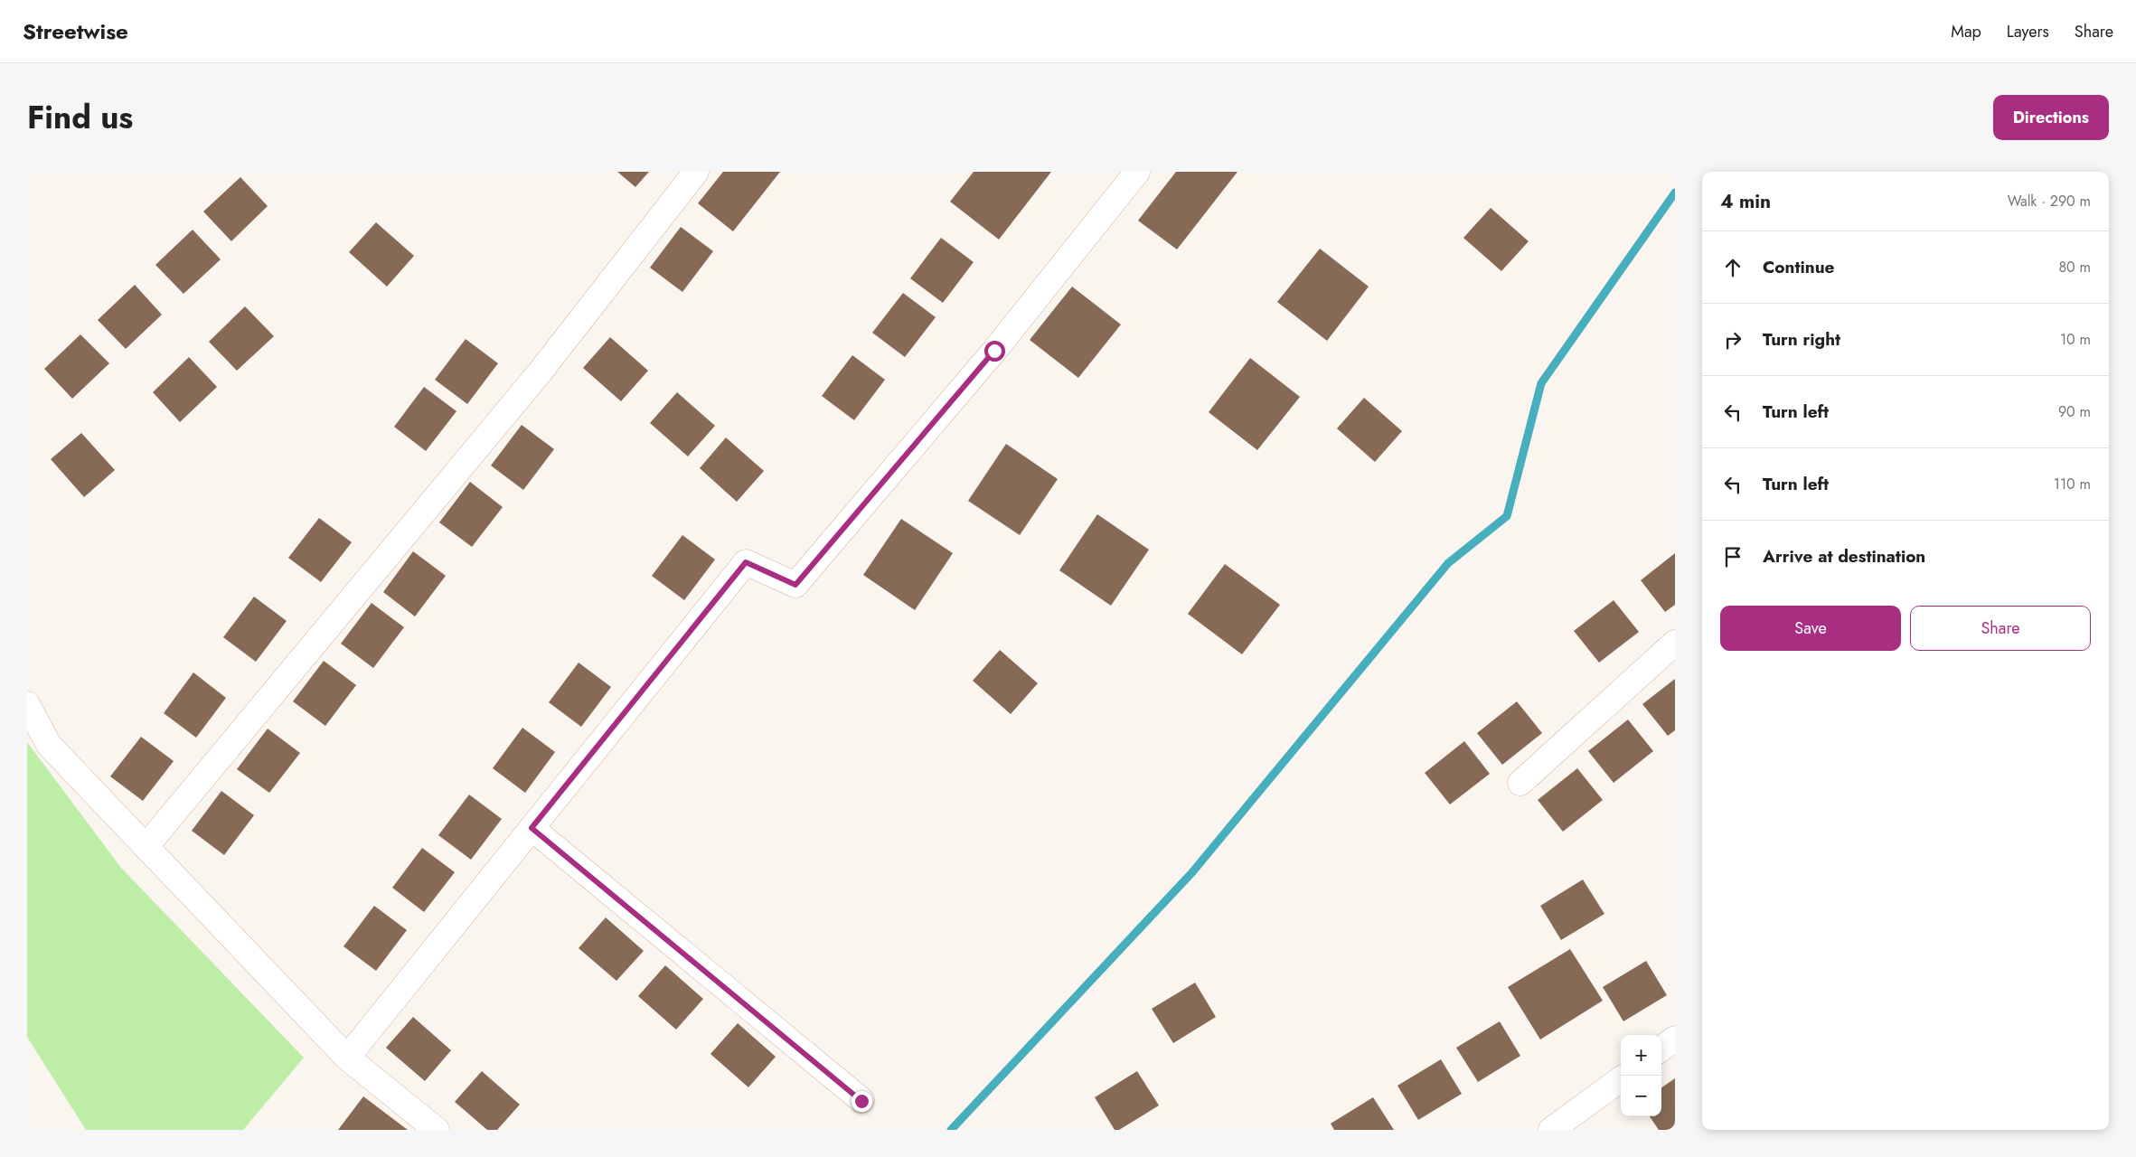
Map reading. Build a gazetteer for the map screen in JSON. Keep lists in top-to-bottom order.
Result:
{
  "page": {
    "header": "Streetwise",
    "nav": ["Map", "Layers", "Share"],
    "title": "Find us",
    "buttons": [
      "Directions",
      ["Save", "Share"]
    ],
    "heading": ["4 min", "Walk · 290 m"],
    "list": [
      ["Continue", "80 m"],
      ["Turn right", "10 m"],
      ["Turn left", "90 m"],
      ["Turn left", "110 m"],
      "Arrive at destination"
    ],
    "map_buttons": ["+", "−"]
  }
}
